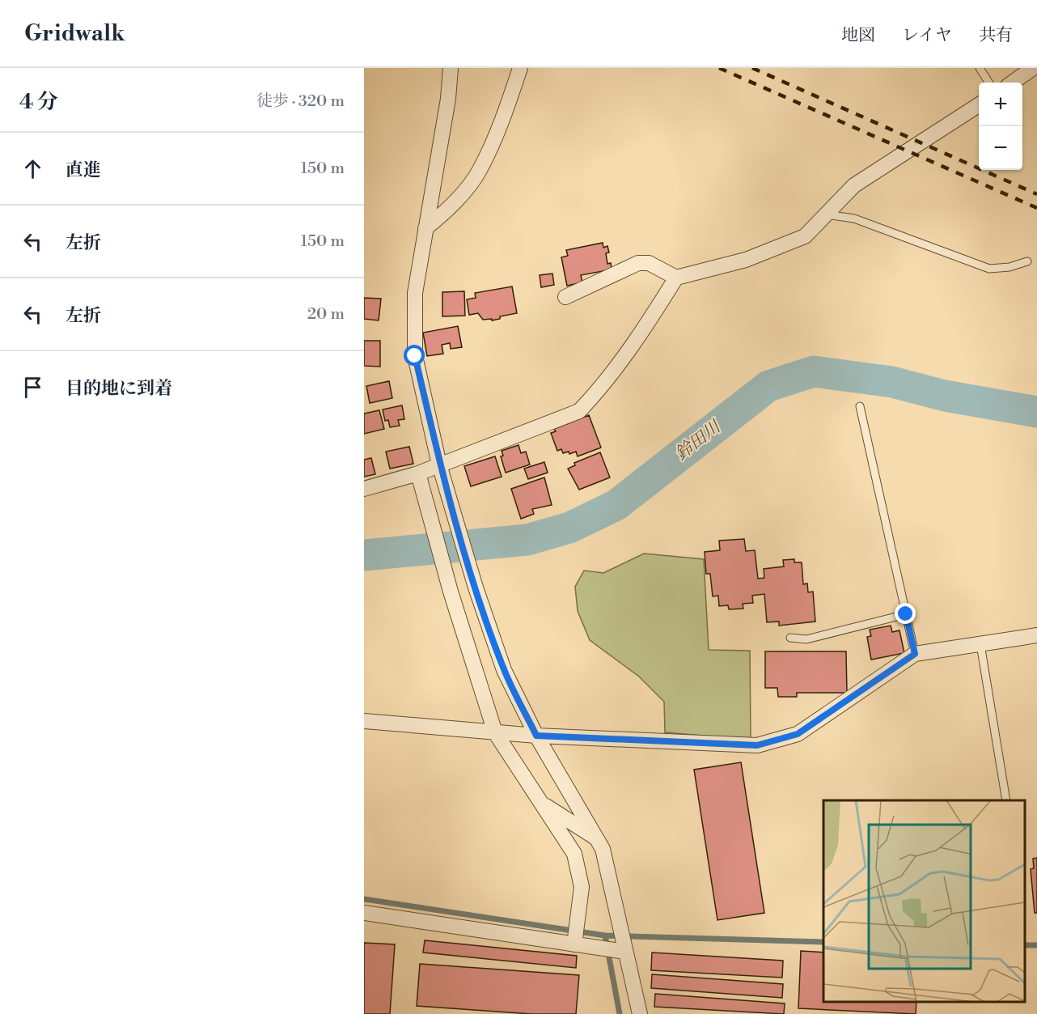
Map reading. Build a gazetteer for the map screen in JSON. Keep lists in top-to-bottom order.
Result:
{
  "water": ["鈴田川"],
  "page": {
    "header": "Gridwalk",
    "nav": ["地図", "レイヤ", "共有"],
    "heading": ["4 分", "徒歩 · 320 m"],
    "map_buttons": ["+", "−"],
    "list": [
      ["直進", "150 m"],
      ["左折", "150 m"],
      ["左折", "20 m"],
      "目的地に到着"
    ]
  }
}
